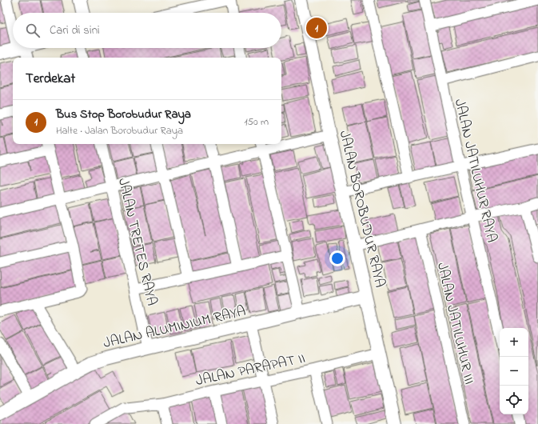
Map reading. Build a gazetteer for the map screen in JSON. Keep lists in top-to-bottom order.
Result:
{
  "streets": {
    "street": [
      "JALAN JATILUHUR RAYA",
      "JALAN BOROBUDUR RAYA",
      "JALAN TRETES RAYA",
      "JALAN JATILUHUR III",
      "JALAN ALUMINIUM RAYA",
      "JALAN PARAPAT II"
    ]
  },
  "crossings": [
    ["JALAN BOROBUDUR RAYA", "JALAN ALUMINIUM RAYA"],
    ["JALAN BOROBUDUR RAYA", "JALAN PARAPAT II"],
    ["JALAN TRETES RAYA", "JALAN ALUMINIUM RAYA"]
  ],
  "page": {
    "search": "Cari di sini",
    "pins": "1",
    "heading": "Terdekat",
    "list": [
      {
        "mark": "1",
        "name": "Bus Stop Borobudur Raya",
        "note": "Halte · Jalan Borobudur Raya",
        "value": "150 m"
      }
    ],
    "map_buttons": ["+", "−"]
  }
}
